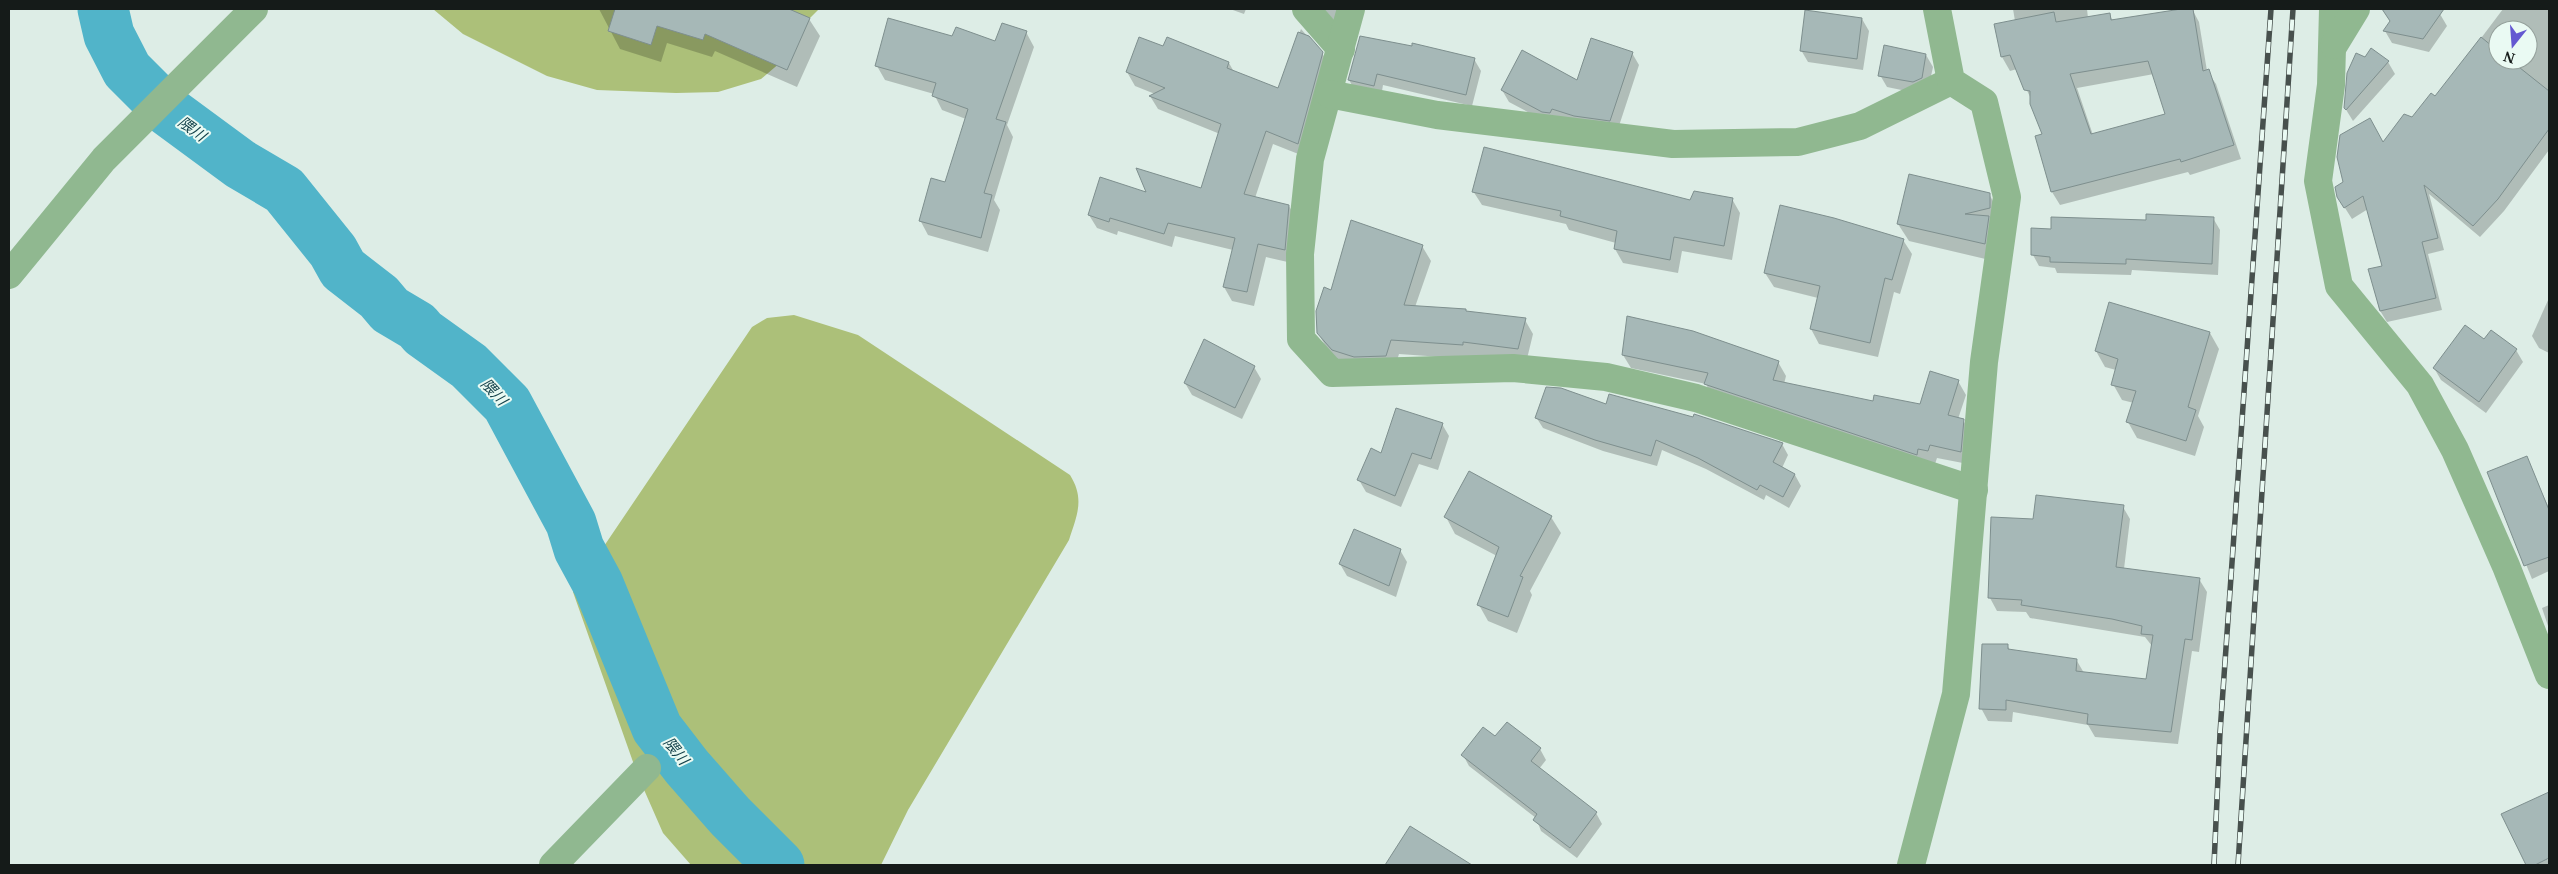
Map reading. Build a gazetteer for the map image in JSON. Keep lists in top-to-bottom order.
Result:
{
  "water": ["隈川"],
  "north": "bottom"
}
